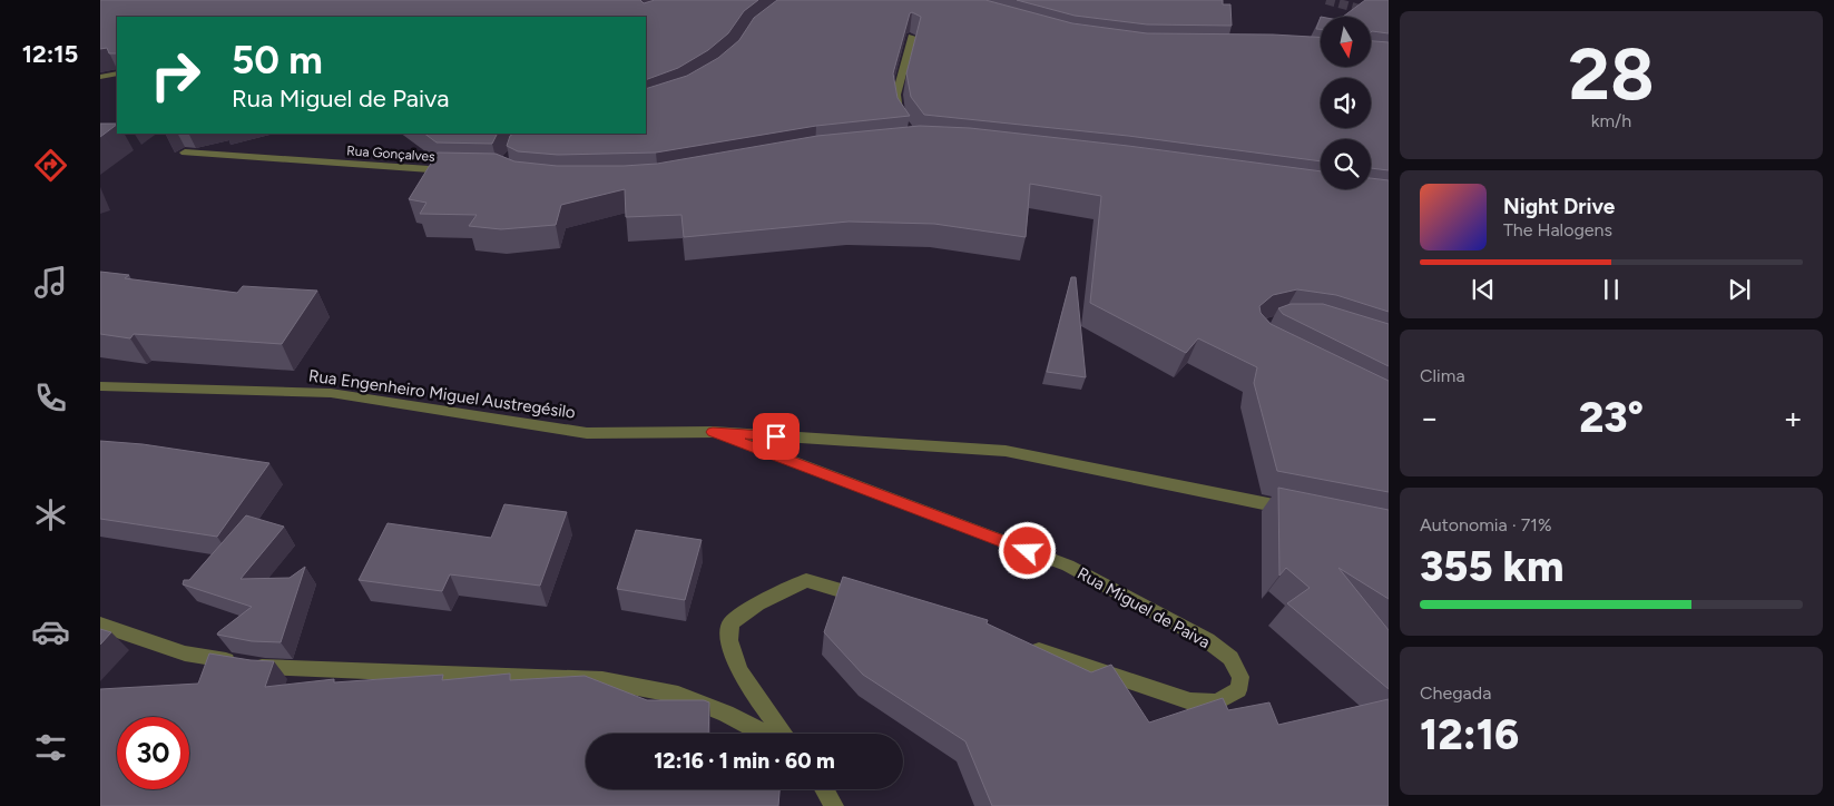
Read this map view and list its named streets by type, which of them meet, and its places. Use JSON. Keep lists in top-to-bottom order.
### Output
{
  "streets": {
    "street": ["Rua Gonçalves", "Rua Engenheiro Miguel Austregésilo", "Rua Miguel de Paiva"]
  },
  "crossings": [
    ["Rua Engenheiro Miguel Austregésilo", "Rua Miguel de Paiva"]
  ],
  "north": "bottom",
  "page": {
    "tabs": "12:15",
    "tile": [
      ["28", "km/h"],
      "Clima",
      ["Autonomia · 71%", "355 km"],
      ["Chegada", "12:16"]
    ],
    "turn": ["50 m", "Rua Miguel de Paiva"],
    "song": ["Night Drive", "The Halogens"],
    "heat": ["−", "23°", "+"],
    "limit": "30",
    "trip": "12:16 · 1 min · 60 m"
  }
}
